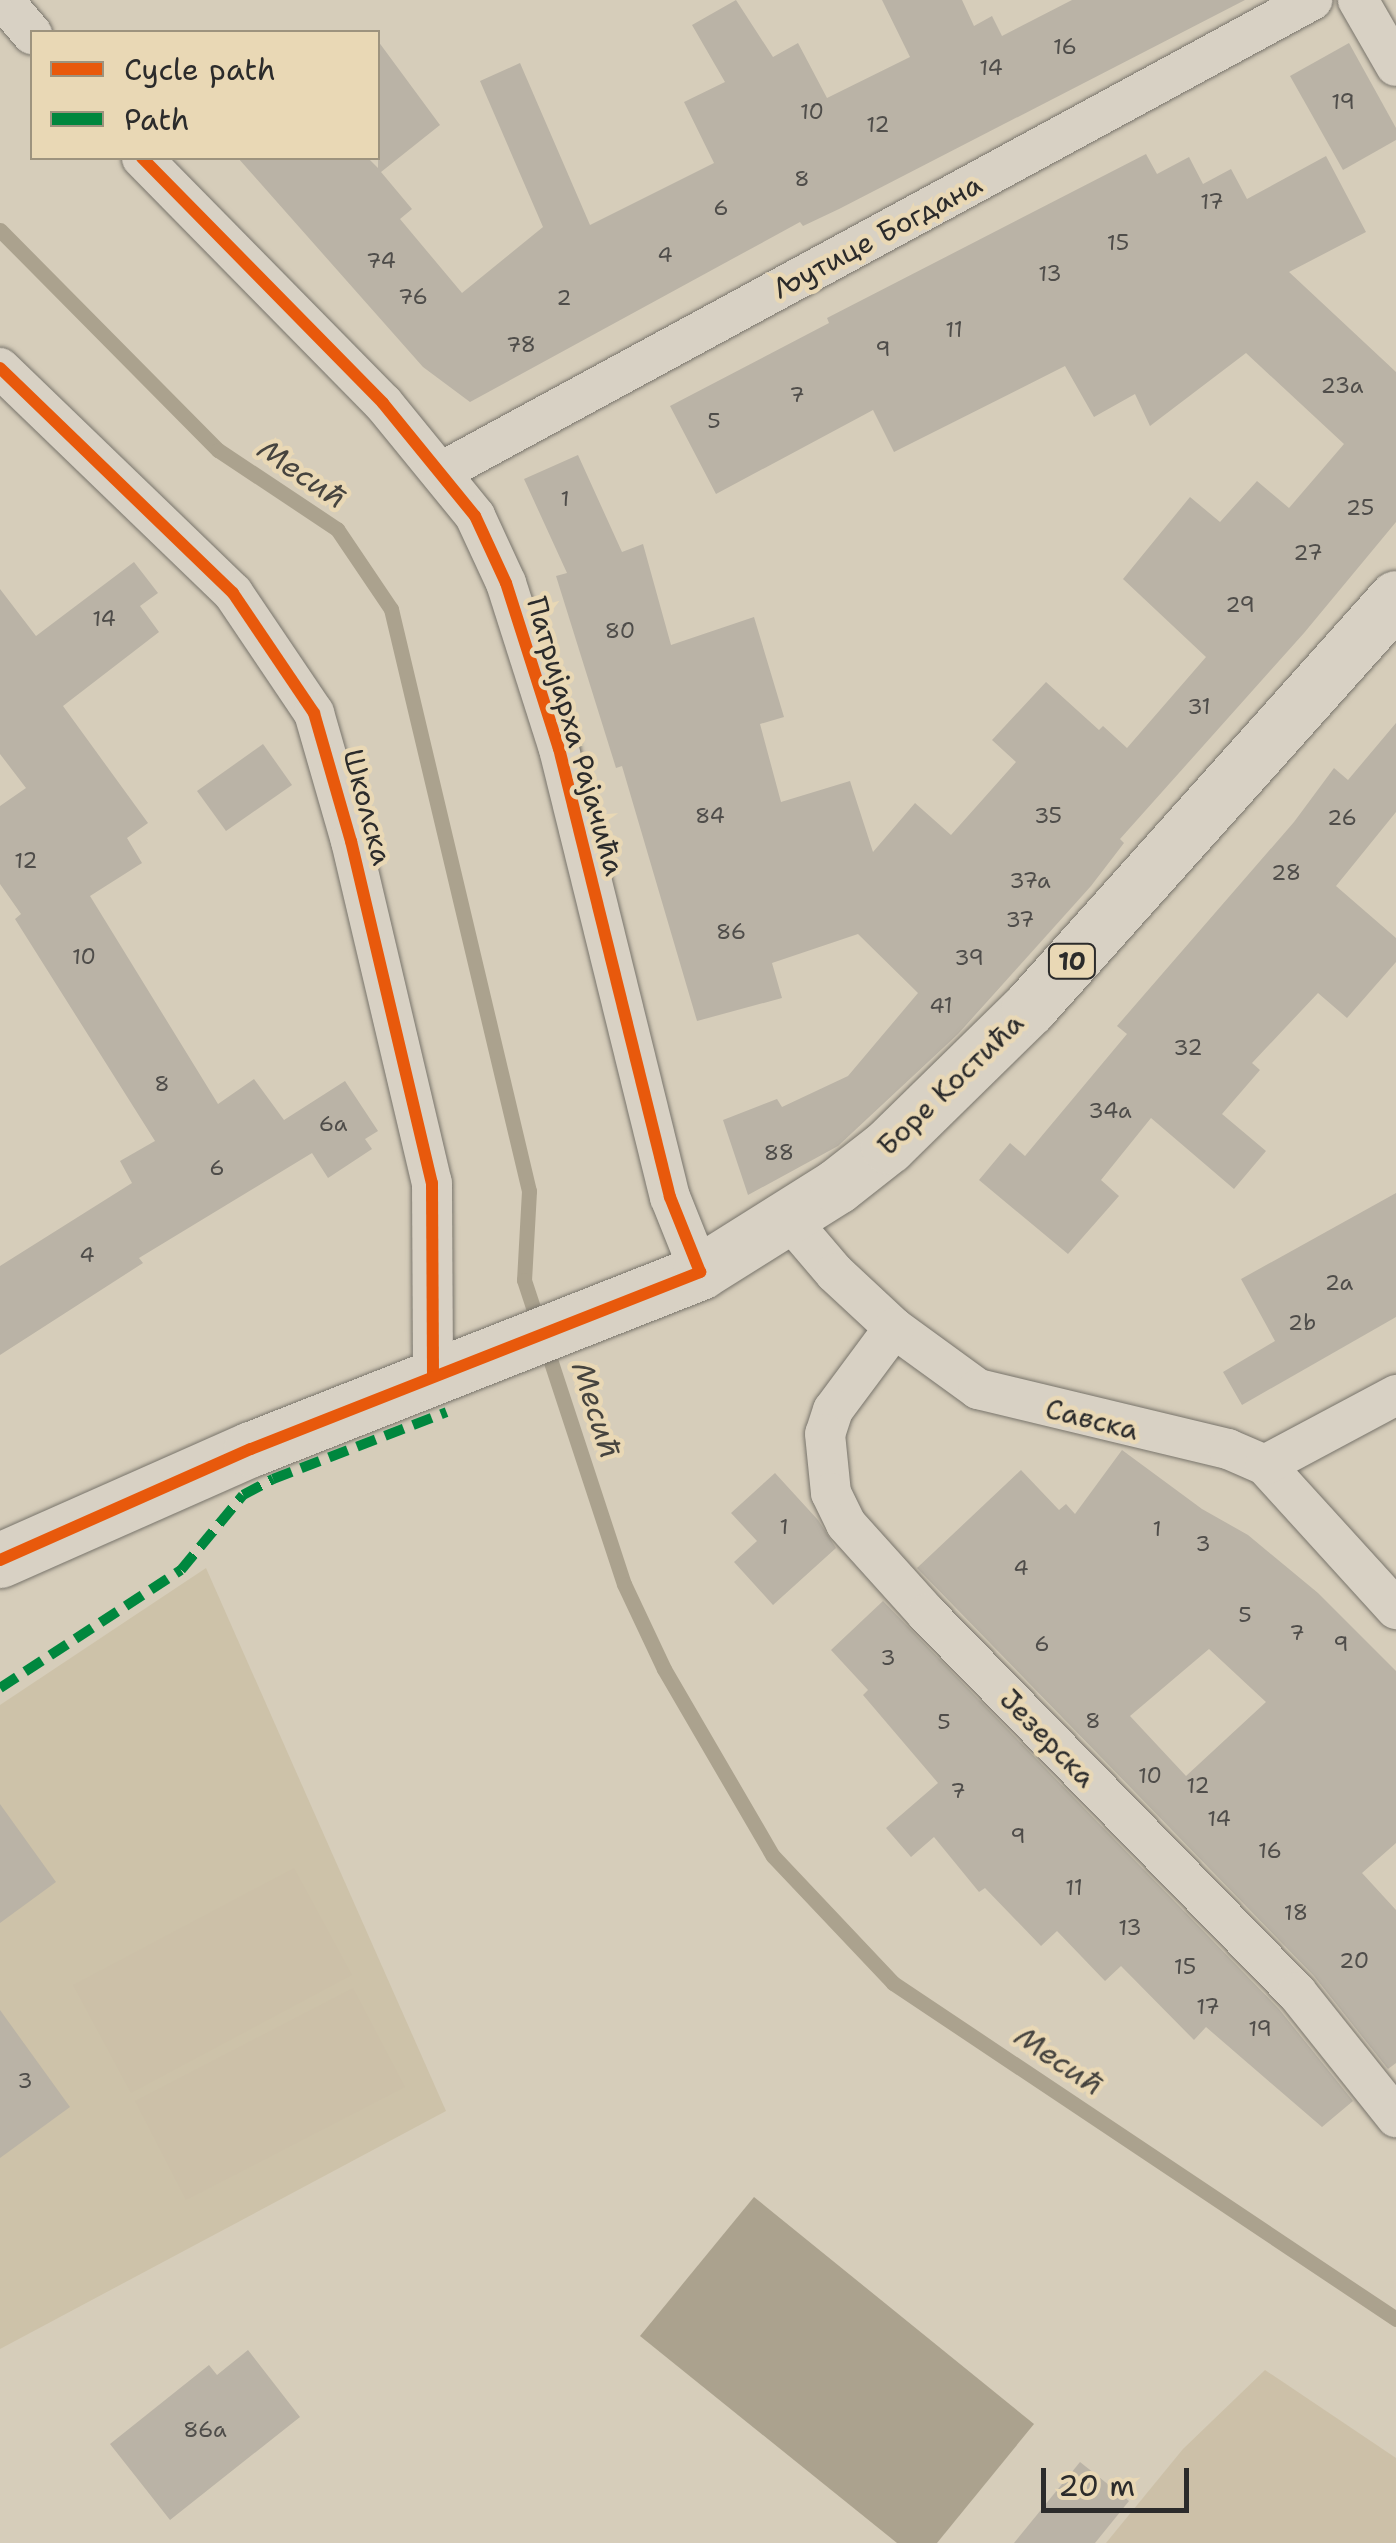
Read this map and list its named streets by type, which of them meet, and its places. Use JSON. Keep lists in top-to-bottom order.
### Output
{
  "streets": {
    "main road": ["10", "Боре Костића"],
    "street": [
      "Љутице Богдана",
      "Патријарха Рајачића",
      "Школска",
      "Савска",
      "Језерска"
    ]
  },
  "crossings": [
    ["Љутице Богдана", "Патријарха Рајачића"],
    ["Патријарха Рајачића", "Боре Костића"],
    ["Школска", "10"],
    ["Школска", "Боре Костића"],
    ["10", "Боре Костића"],
    ["Боре Костића", "Савска"],
    ["Савска", "Језерска"]
  ],
  "water": ["Месић"],
  "house_numbers": [
    "16",
    "14",
    "19",
    "10",
    "12",
    "8",
    "17",
    "6",
    "15",
    "4",
    "74",
    "13",
    "76",
    "2",
    "11",
    "78",
    "9",
    "23a",
    "7",
    "5",
    "1",
    "25",
    "27",
    "29",
    "14",
    "80",
    "31",
    "84",
    "35",
    "26",
    "12",
    "28",
    "37a",
    "37",
    "86",
    "10",
    "39",
    "41",
    "32",
    "8",
    "34a",
    "6a",
    "88",
    "6",
    "4",
    "2a",
    "2b",
    "1",
    "1",
    "3",
    "4",
    "5",
    "7",
    "6",
    "9",
    "3",
    "8",
    "5",
    "10",
    "12",
    "7",
    "14",
    "9",
    "16",
    "11",
    "18",
    "13",
    "20",
    "15",
    "17",
    "19",
    "3",
    "86a"
  ],
  "legend": ["Cycle path", "Path"],
  "scale_bar": "20 m"
}
